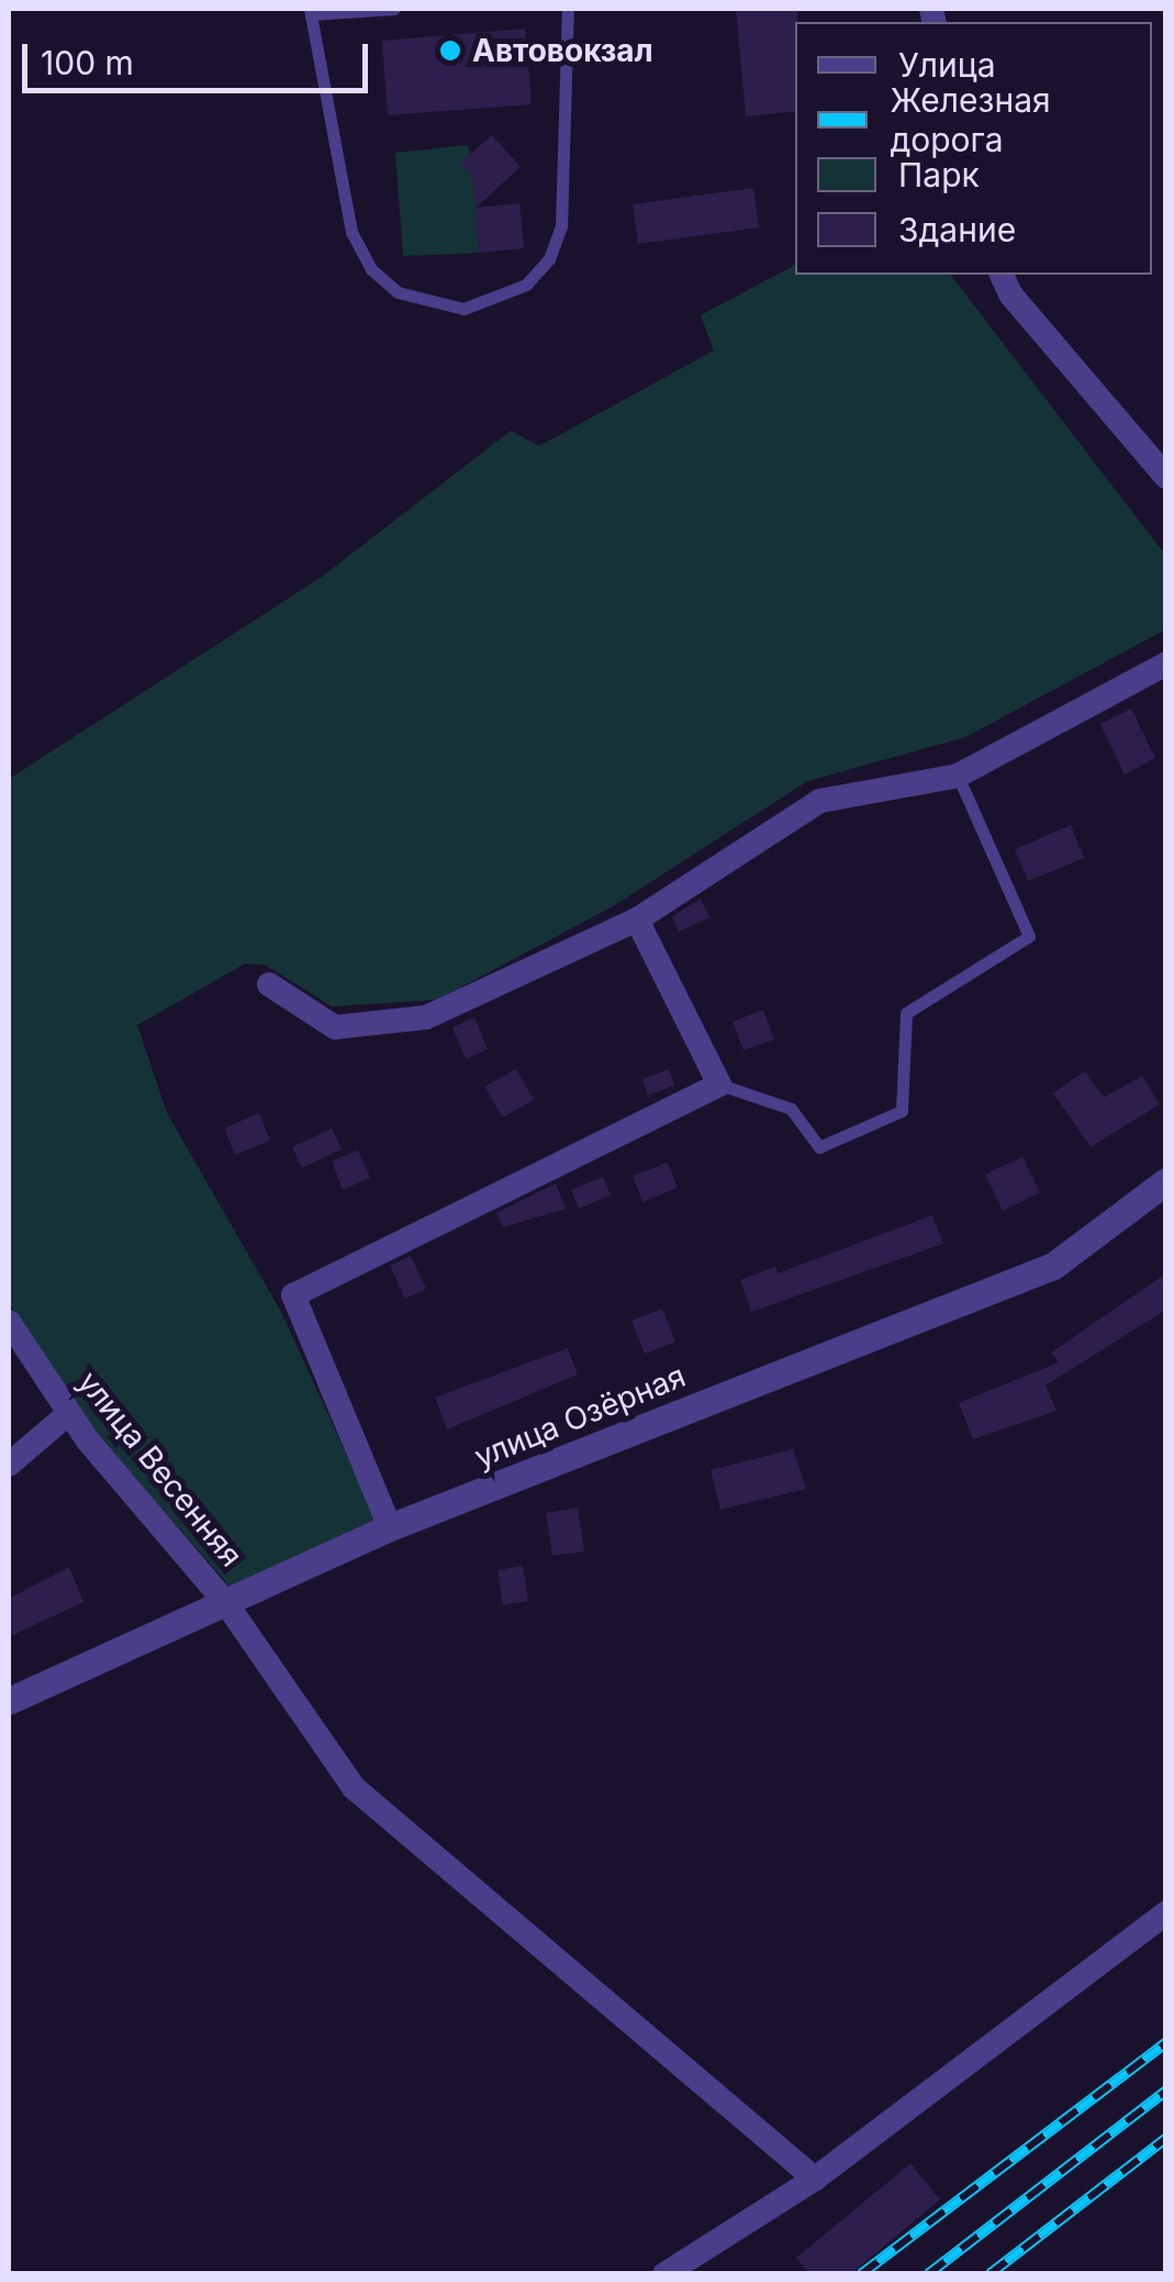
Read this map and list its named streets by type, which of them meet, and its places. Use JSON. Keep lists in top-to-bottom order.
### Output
{
  "streets": {
    "street": ["улица Озёрная", "улица Весенняя"]
  },
  "crossings": [
    ["улица Озёрная", "улица Весенняя"]
  ],
  "places": ["Автовокзал"],
  "legend": [
    "Улица",
    "Железная дорога",
    "Парк",
    "Здание"
  ],
  "scale_bar": "100 m"
}
